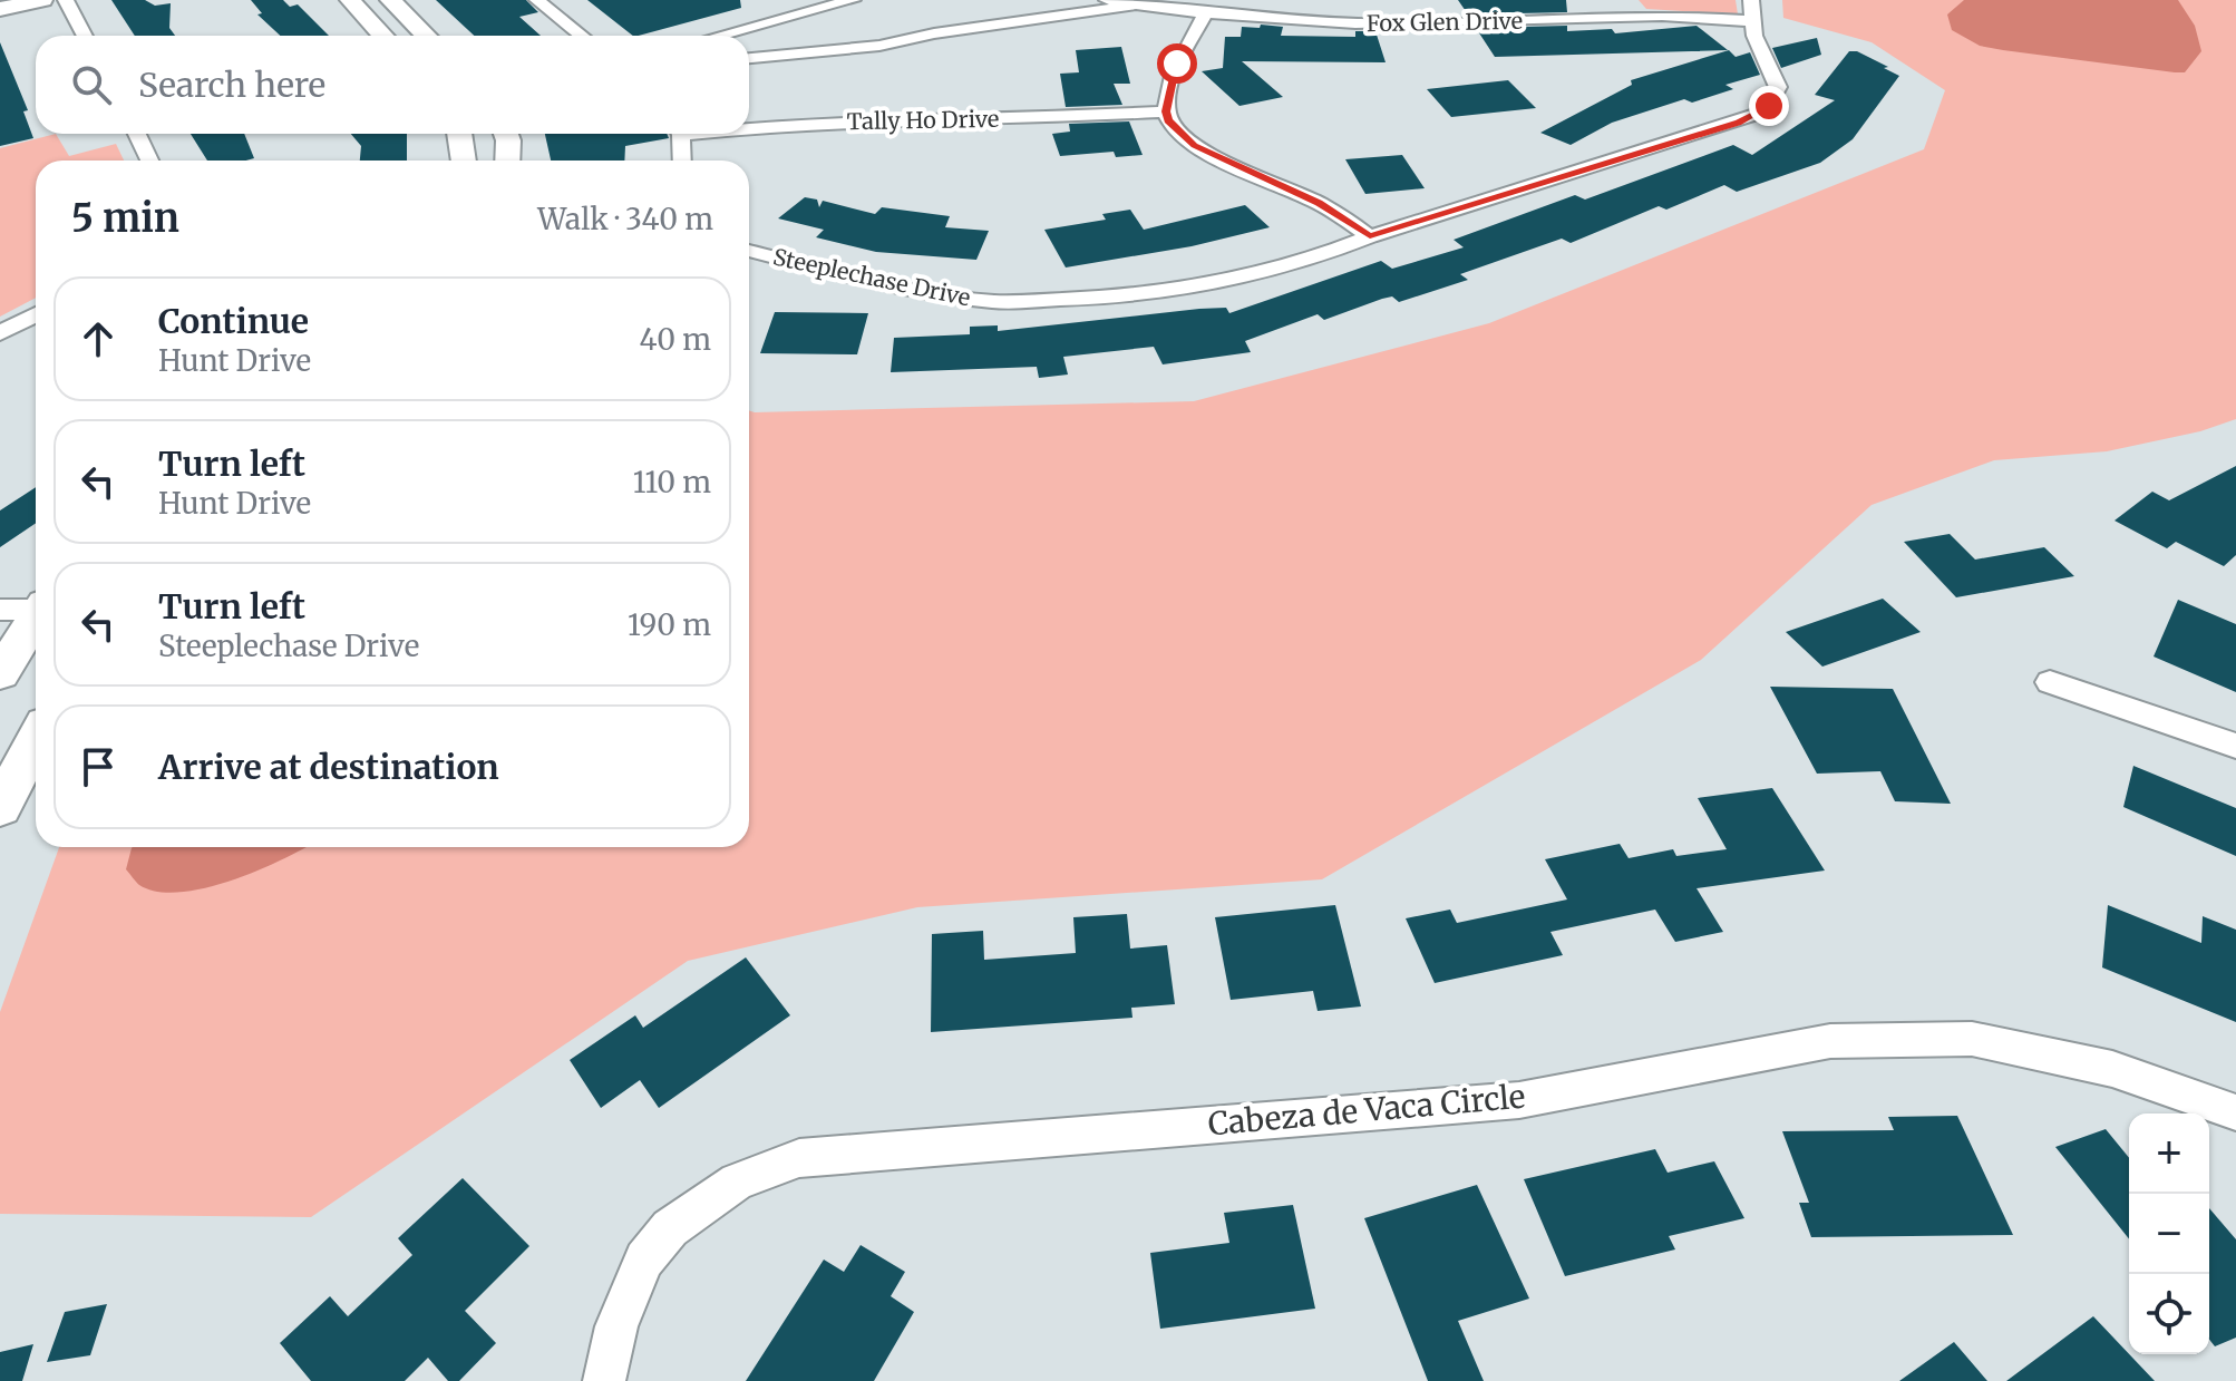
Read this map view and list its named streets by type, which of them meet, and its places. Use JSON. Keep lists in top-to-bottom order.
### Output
{
  "streets": {
    "street": [
      "Fox Glen Drive",
      "Tally Ho Drive",
      "Steeplechase Drive",
      "Cabeza de Vaca Circle"
    ]
  },
  "crossings": [
    ["Fox Glen Drive", "Steeplechase Drive"]
  ],
  "page": {
    "search": "Search here",
    "heading": ["5 min", "Walk · 340 m"],
    "list": [
      ["Continue", "Hunt Drive", "40 m"],
      ["Turn left", "Hunt Drive", "110 m"],
      ["Turn left", "Steeplechase Drive", "190 m"],
      "Arrive at destination"
    ],
    "map_buttons": ["+", "−"]
  }
}
